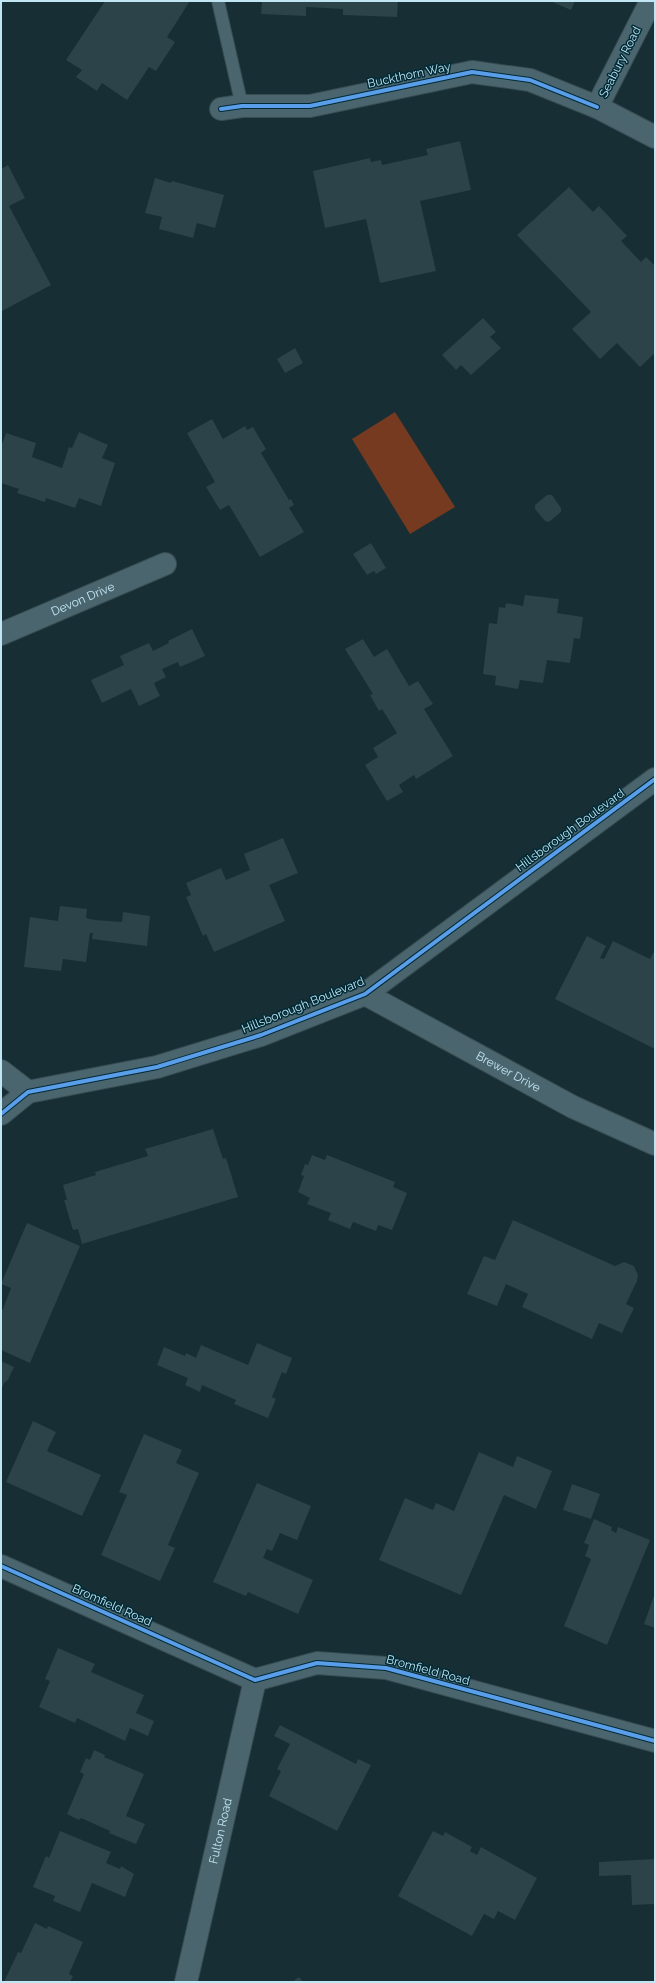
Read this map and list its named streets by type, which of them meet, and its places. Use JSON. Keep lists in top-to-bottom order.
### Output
{
  "streets": {
    "street": [
      "Seabury Road",
      "Buckthorn Way",
      "Devon Drive",
      "Hillsborough Boulevard",
      "Brewer Drive",
      "Bromfield Road",
      "Fulton Road"
    ]
  },
  "crossings": [
    ["Seabury Road", "Buckthorn Way"],
    ["Hillsborough Boulevard", "Brewer Drive"],
    ["Bromfield Road", "Fulton Road"]
  ]
}
